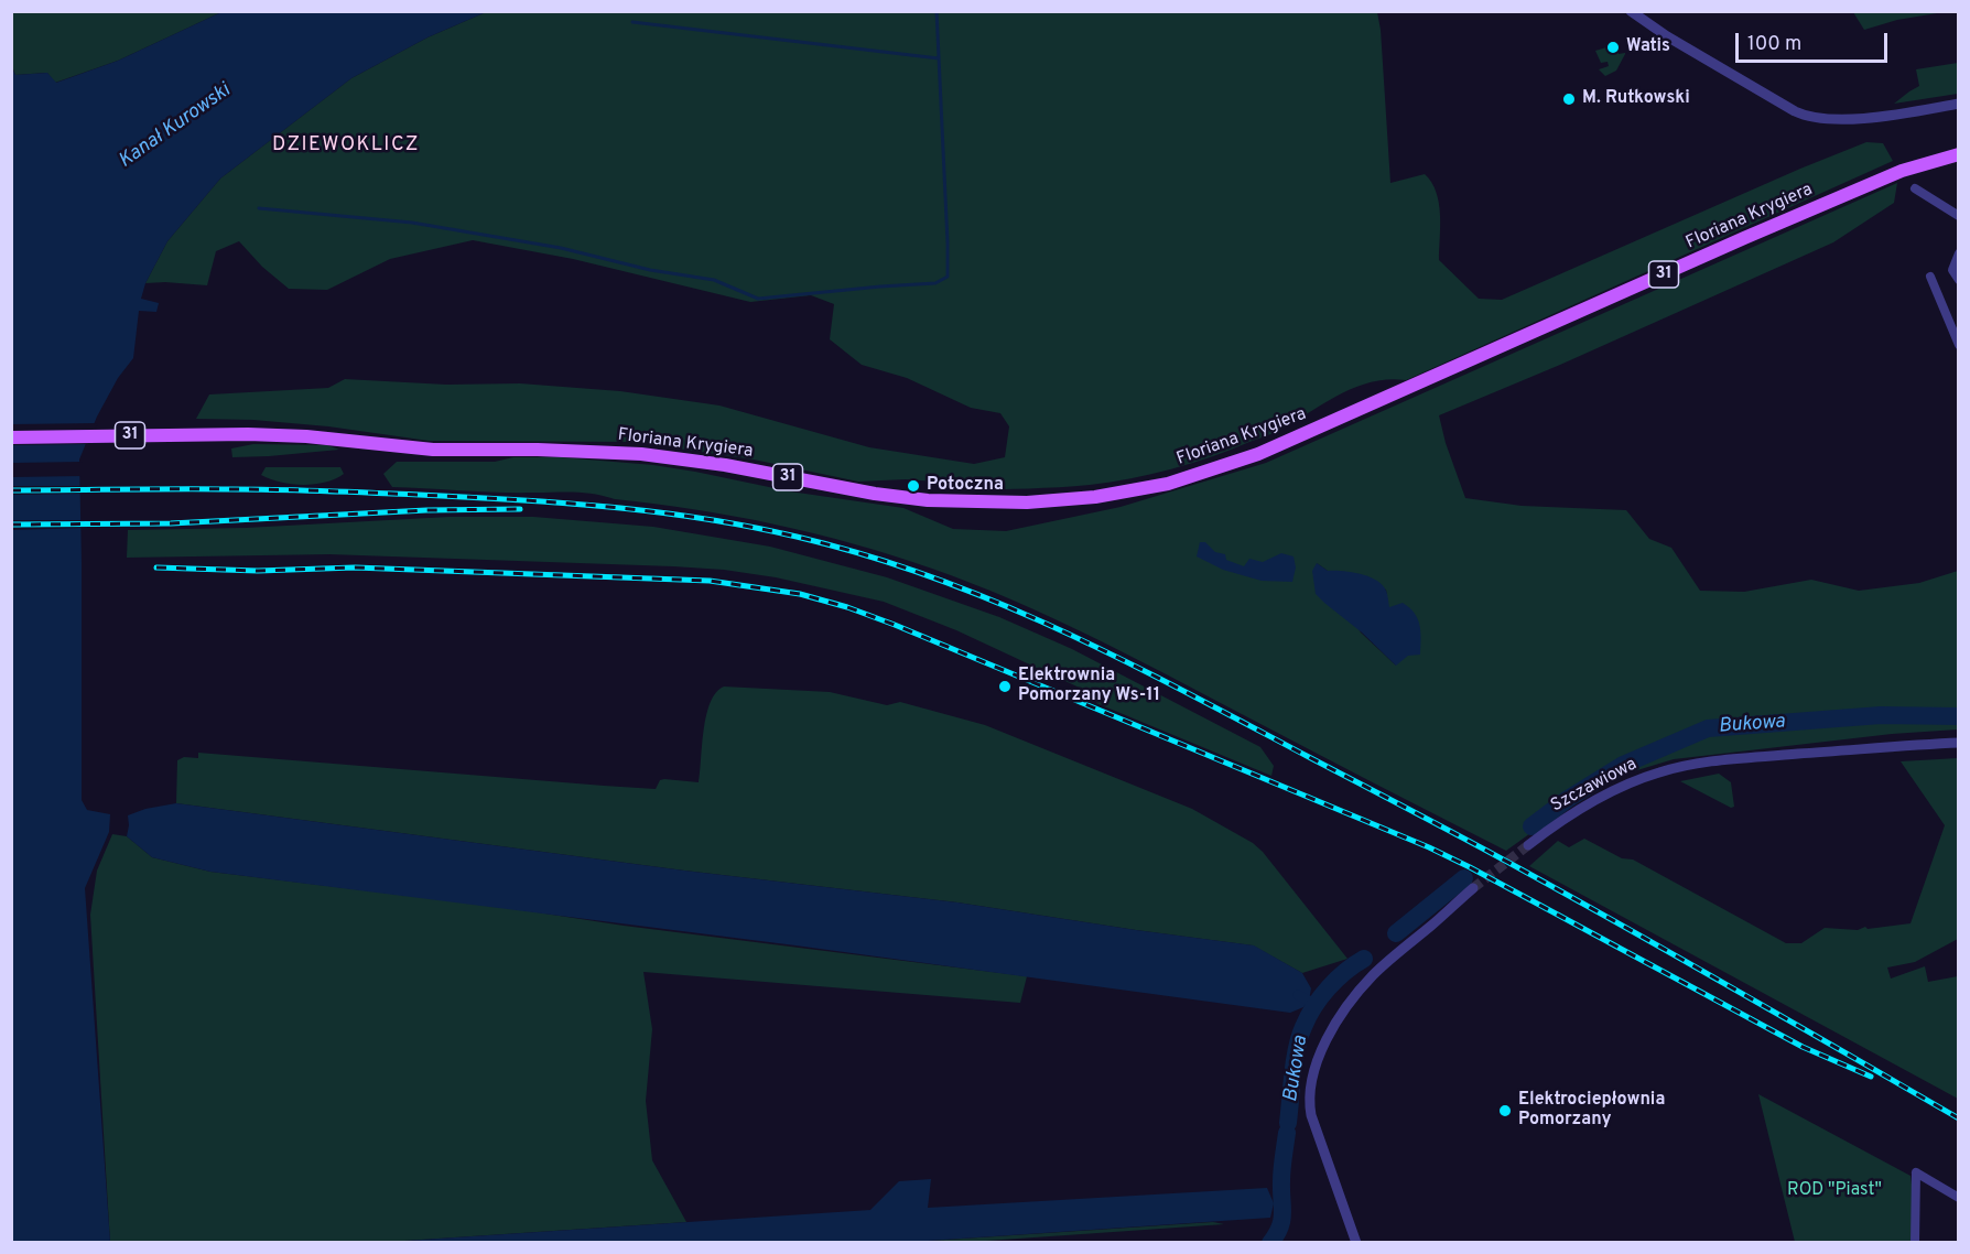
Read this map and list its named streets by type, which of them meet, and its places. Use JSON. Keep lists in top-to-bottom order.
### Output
{
  "streets": {
    "main road": ["Floriana Krygiera", "31"],
    "street": ["Szczawiowa"]
  },
  "districts": ["DZIEWOKLICZ"],
  "water": ["Kanał Kurowski", "Bukowa"],
  "parks": ["ROD \"Piast\""],
  "places": [
    "Watis",
    "M. Rutkowski",
    "Potoczna",
    "Elektrownia Pomorzany Ws-11",
    "Elektrociepłownia Pomorzany"
  ],
  "scale_bar": "100 m"
}
